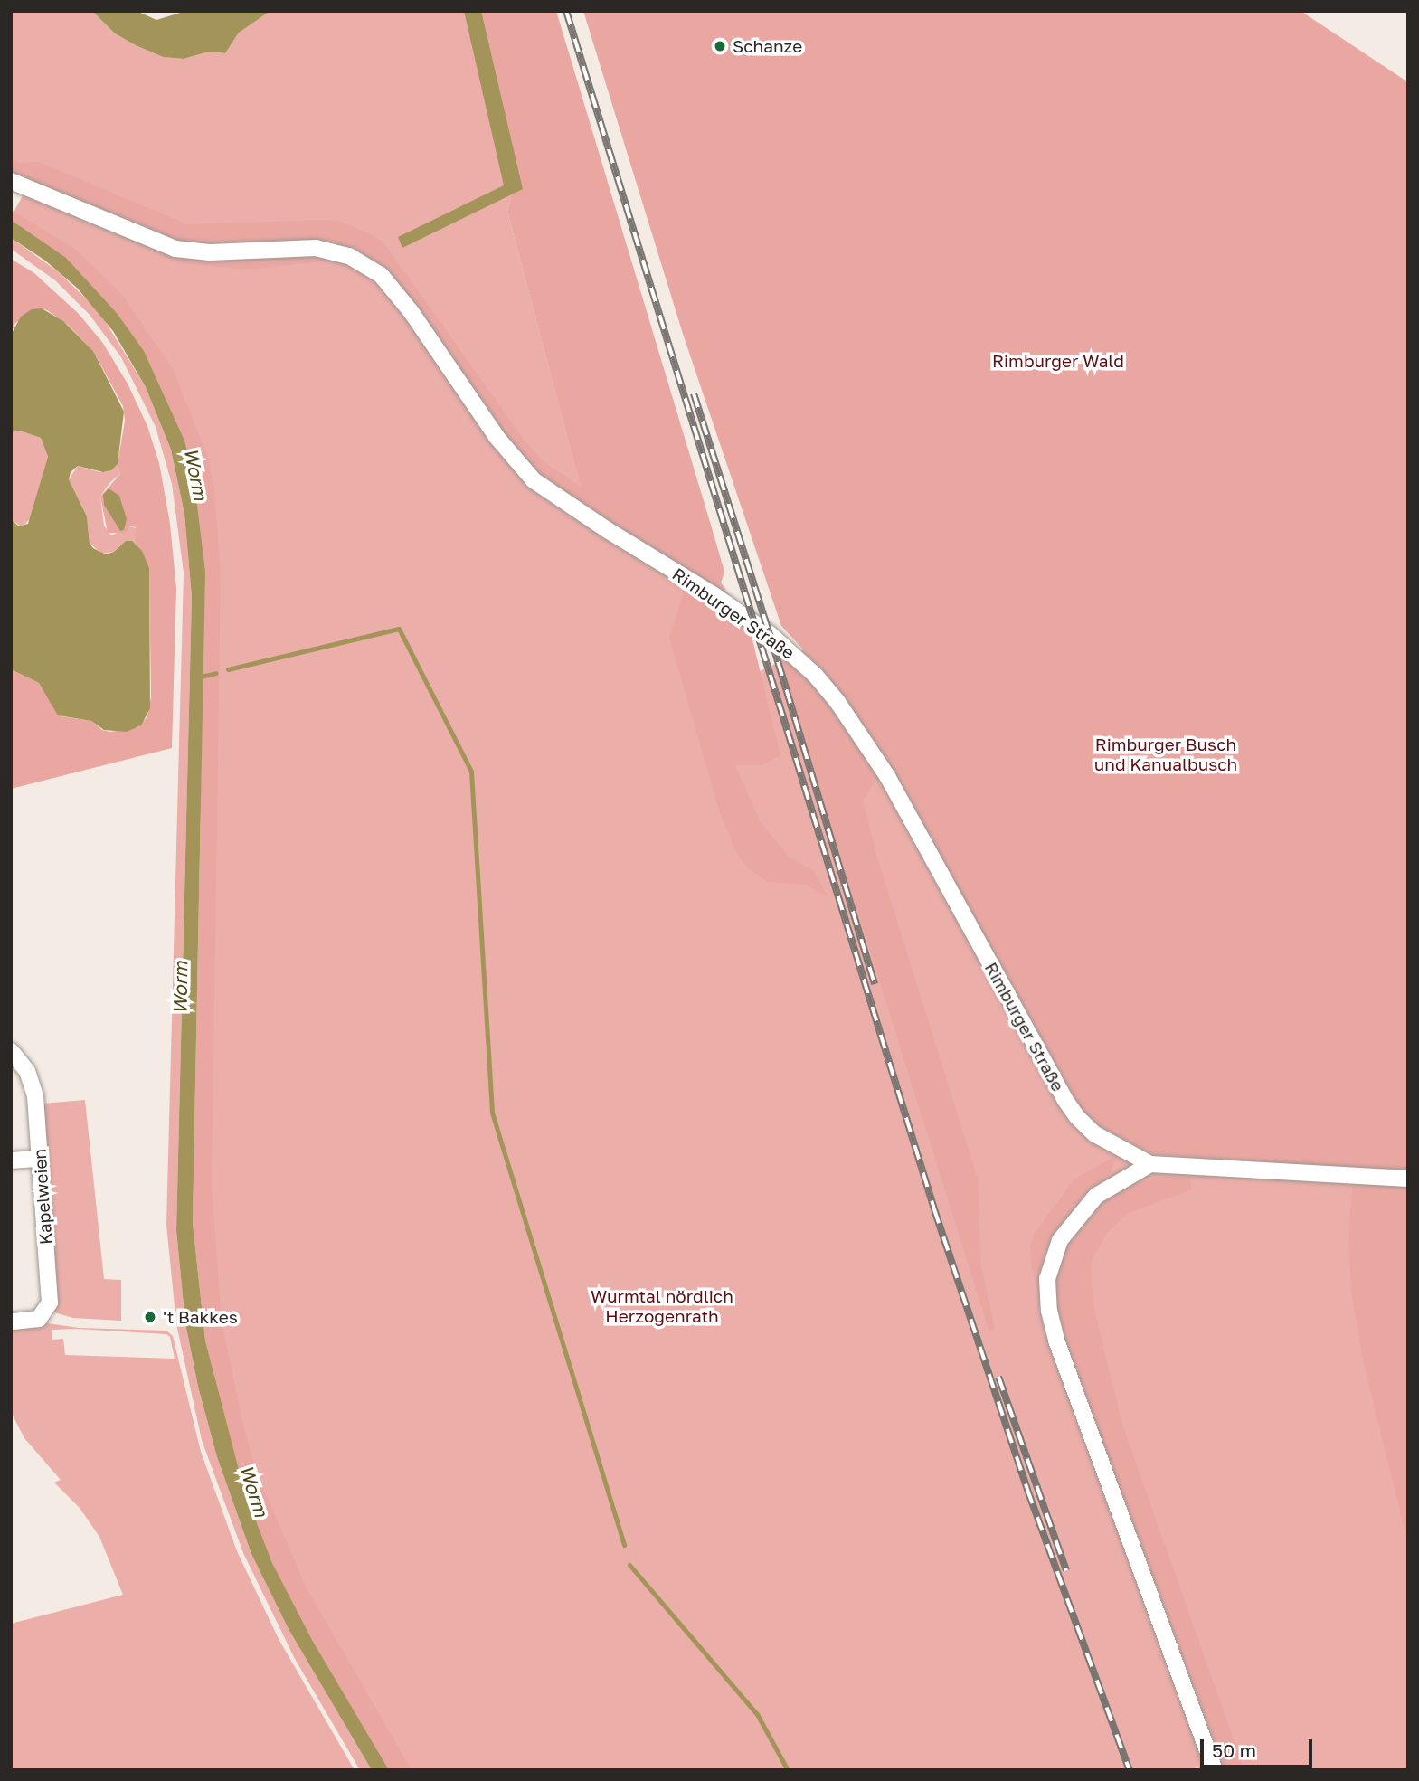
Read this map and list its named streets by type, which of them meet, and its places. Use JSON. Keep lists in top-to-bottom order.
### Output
{
  "streets": {
    "street": ["Rimburger Straße", "Kapelweien"]
  },
  "water": ["Worm"],
  "parks": ["Rimburger Wald", "Rimburger Busch und Kanualbusch", "Wurmtal nördlich Herzogenrath"],
  "places": ["Schanze", "'t Bakkes"],
  "scale_bar": "50 m"
}
